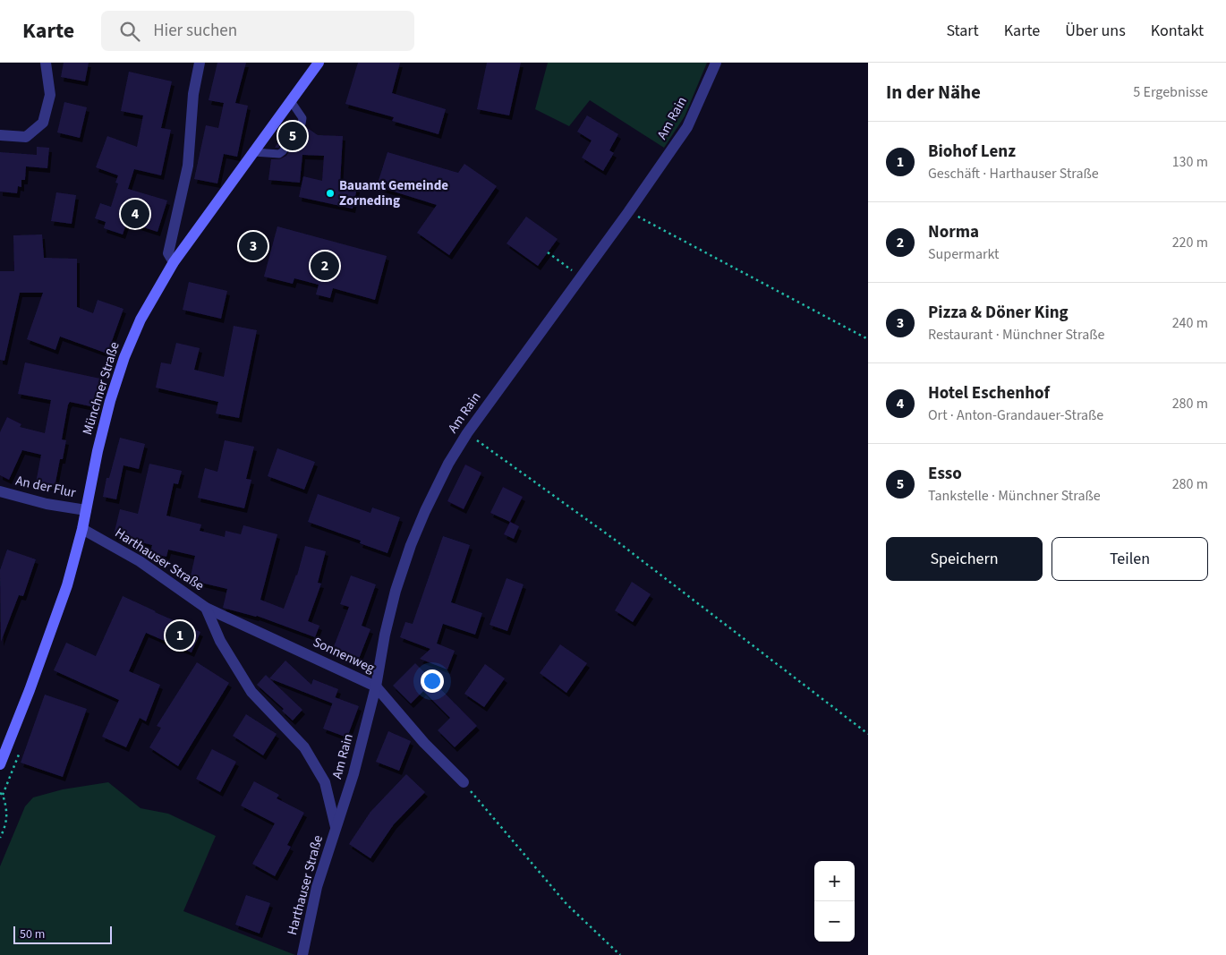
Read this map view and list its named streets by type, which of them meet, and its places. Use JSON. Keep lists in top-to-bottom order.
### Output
{
  "streets": {
    "street": [
      "Am Rain",
      "Münchner Straße",
      "An der Flur",
      "Harthauser Straße",
      "Sonnenweg"
    ]
  },
  "crossings": [
    ["Am Rain", "Harthauser Straße"],
    ["Am Rain", "Sonnenweg"],
    ["Münchner Straße", "An der Flur"],
    ["Münchner Straße", "Harthauser Straße"],
    ["Harthauser Straße", "Sonnenweg"]
  ],
  "places": ["Bauamt Gemeinde Zorneding"],
  "scale_bar": "50 m",
  "page": {
    "header": "Karte",
    "search": "Hier suchen",
    "nav": [
      "Start",
      "Karte",
      "Über uns",
      "Kontakt"
    ],
    "heading": ["In der Nähe", "5 Ergebnisse"],
    "pins": [
      "5",
      "4",
      "3",
      "2",
      "1"
    ],
    "list": [
      {
        "mark": "1",
        "name": "Biohof Lenz",
        "note": "Geschäft · Harthauser Straße",
        "value": "130 m"
      },
      {
        "mark": "2",
        "name": "Norma",
        "note": "Supermarkt",
        "value": "220 m"
      },
      {
        "mark": "3",
        "name": "Pizza & Döner King",
        "note": "Restaurant · Münchner Straße",
        "value": "240 m"
      },
      {
        "mark": "4",
        "name": "Hotel Eschenhof",
        "note": "Ort · Anton-Grandauer-Straße",
        "value": "280 m"
      },
      {
        "mark": "5",
        "name": "Esso",
        "note": "Tankstelle · Münchner Straße",
        "value": "280 m"
      }
    ],
    "buttons": ["Speichern", "Teilen"],
    "map_buttons": ["+", "−"],
    "scale": "50 m"
  }
}
